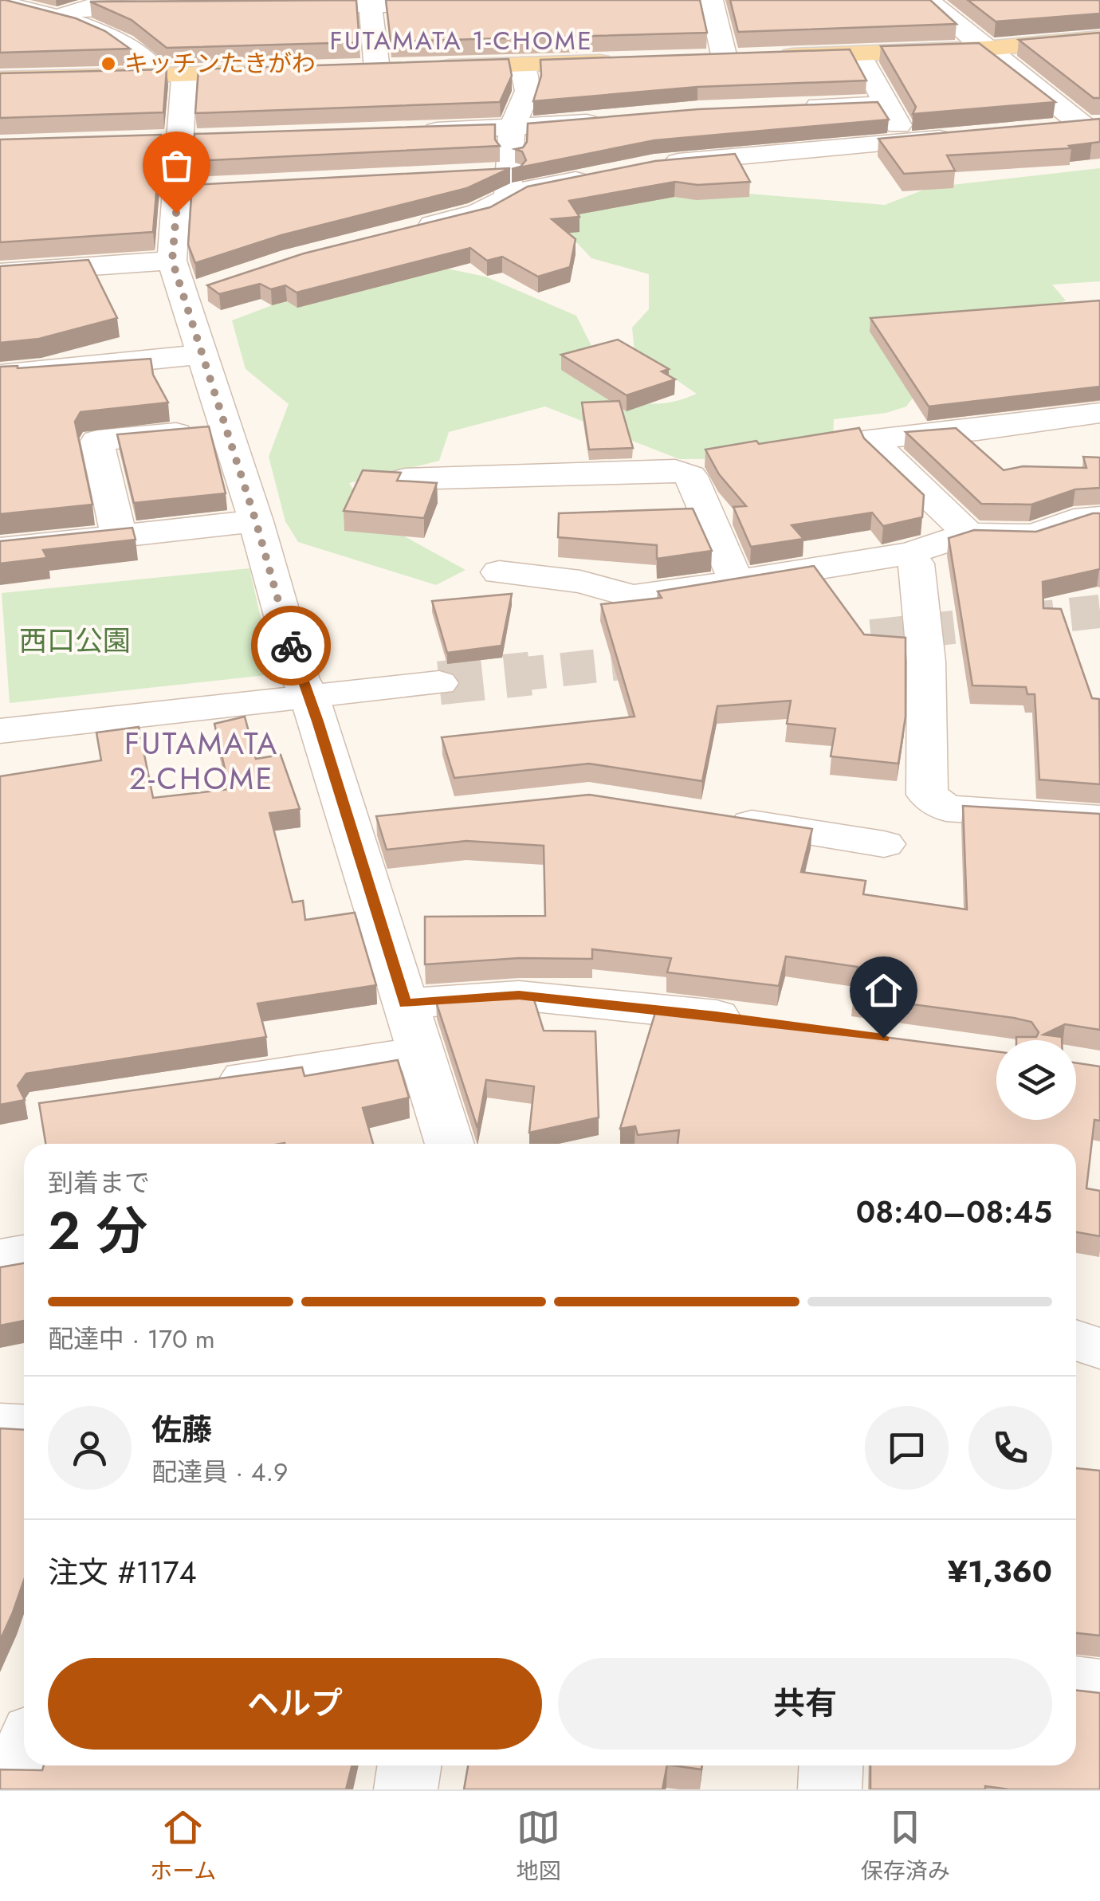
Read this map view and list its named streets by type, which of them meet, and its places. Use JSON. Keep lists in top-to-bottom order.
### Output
{
  "districts": ["FUTAMATA 1-CHOME", "FUTAMATA 2-CHOME"],
  "parks": ["西口公園"],
  "places": ["キッチンたきがわ"],
  "page": {
    "heading": ["2 分", "到着まで", "08:40–08:45"],
    "panel": [
      "佐藤",
      "配達員 · 4.9",
      "注文 #1174",
      "¥1,360"
    ],
    "bar": "配達中 · 170 m",
    "buttons": ["ヘルプ", "共有"],
    "tabs": ["ホーム", "地図", "保存済み"]
  }
}
